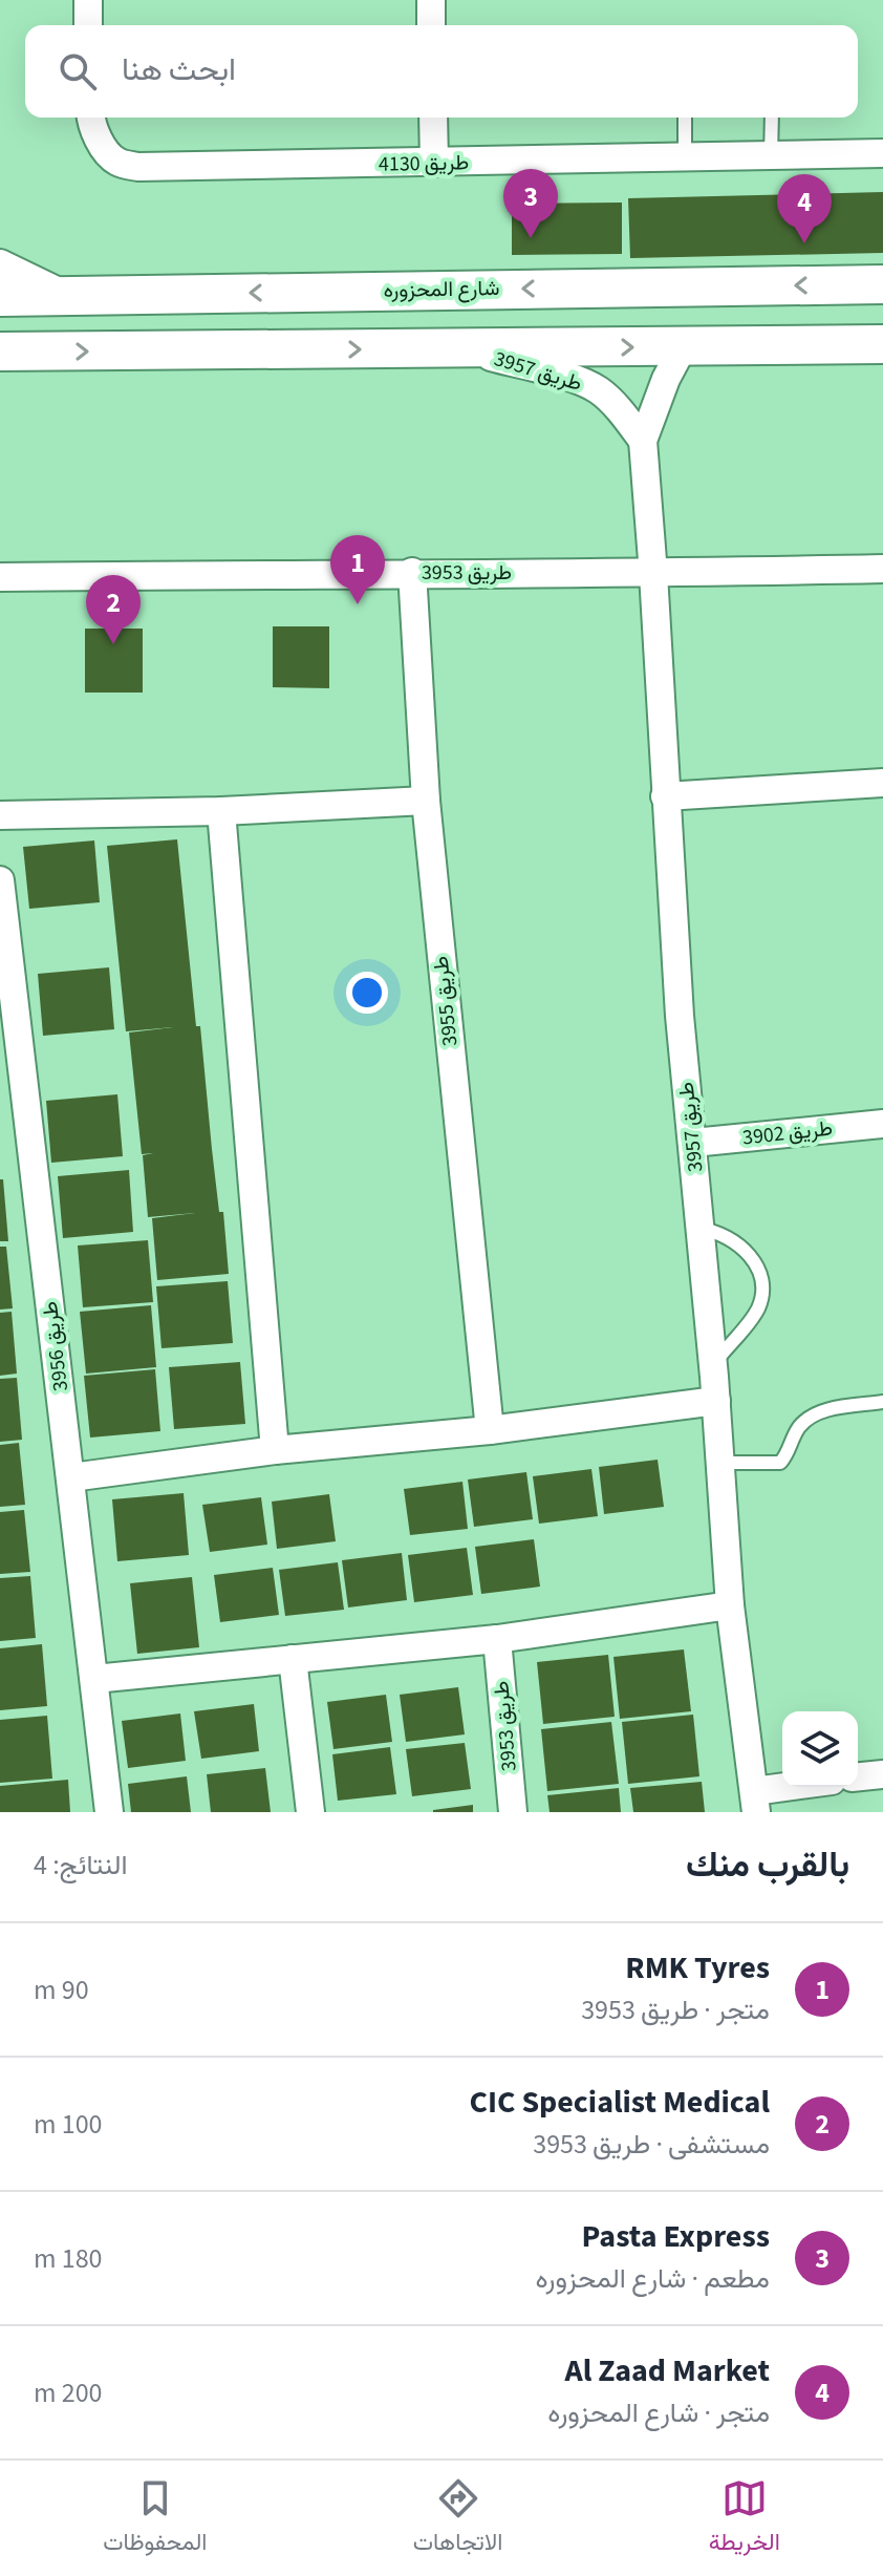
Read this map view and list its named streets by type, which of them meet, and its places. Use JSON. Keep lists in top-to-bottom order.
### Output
{
  "streets": {
    "main road": ["شارع المحزوره"],
    "street": [
      "طريق 4130",
      "طريق 3957",
      "طريق 3953",
      "طريق 3955",
      "طريق 3902",
      "طريق 3956"
    ]
  },
  "crossings": [
    ["طريق 3957", "طريق 3953"],
    ["طريق 3957", "طريق 3902"],
    ["طريق 3953", "طريق 3955"]
  ],
  "page": {
    "search": "ابحث هنا",
    "pins": [
      "3",
      "4",
      "1",
      "2"
    ],
    "heading": ["بالقرب منك", "النتائج: 4"],
    "list": [
      {
        "mark": "1",
        "name": "RMK Tyres",
        "note": "متجر · طريق 3953",
        "value": "90 m"
      },
      {
        "mark": "2",
        "name": "CIC Specialist Medical",
        "note": "مستشفى · طريق 3953",
        "value": "100 m"
      },
      {
        "mark": "3",
        "name": "Pasta Express",
        "note": "مطعم · شارع المحزوره",
        "value": "180 m"
      },
      {
        "mark": "4",
        "name": "Al Zaad Market",
        "note": "متجر · شارع المحزوره",
        "value": "200 m"
      }
    ],
    "nav": ["الخريطة", "الاتجاهات", "المحفوظات"]
  }
}
